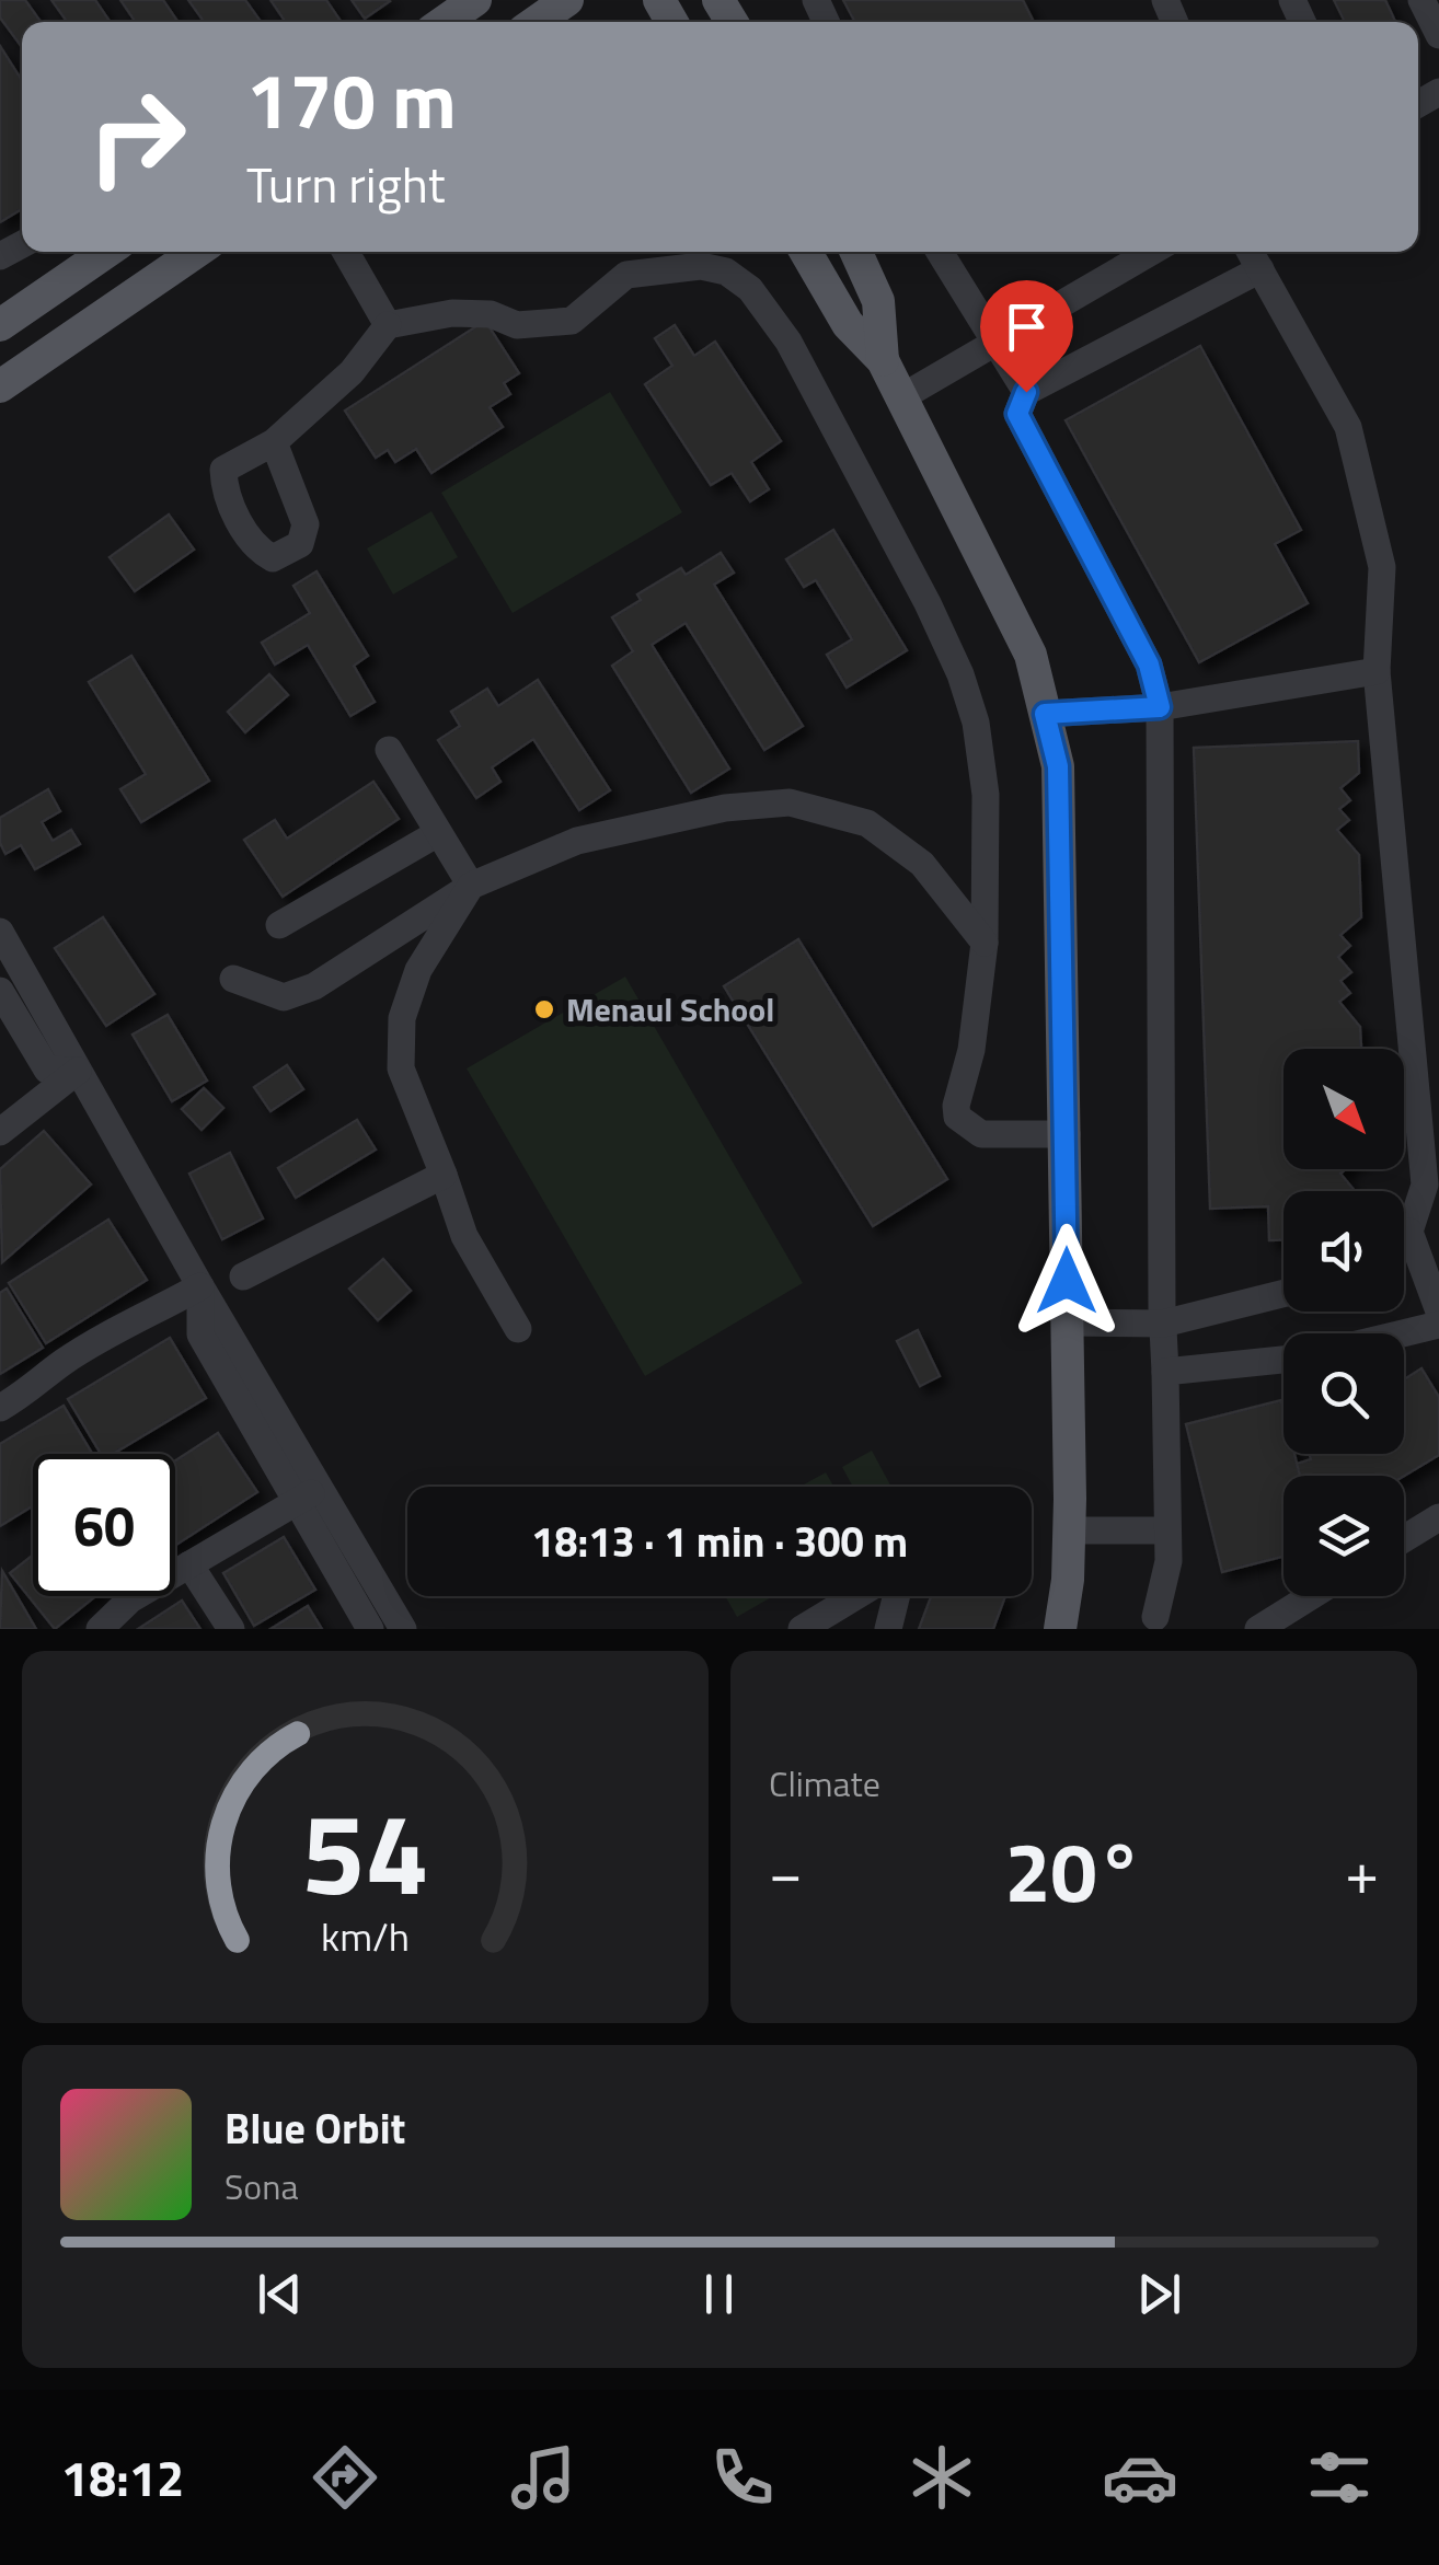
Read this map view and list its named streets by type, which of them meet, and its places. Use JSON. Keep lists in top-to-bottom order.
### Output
{
  "places": ["Menaul School"],
  "north": "bottom right",
  "page": {
    "turn": ["170 m", "Turn right"],
    "limit": "60",
    "trip": "18:13 · 1 min · 300 m",
    "tile": "Climate",
    "heat": ["−", "20°", "+"],
    "song": ["Blue Orbit", "Sona"],
    "tabs": "18:12",
    "gauge": ["54", "km/h"]
  }
}
